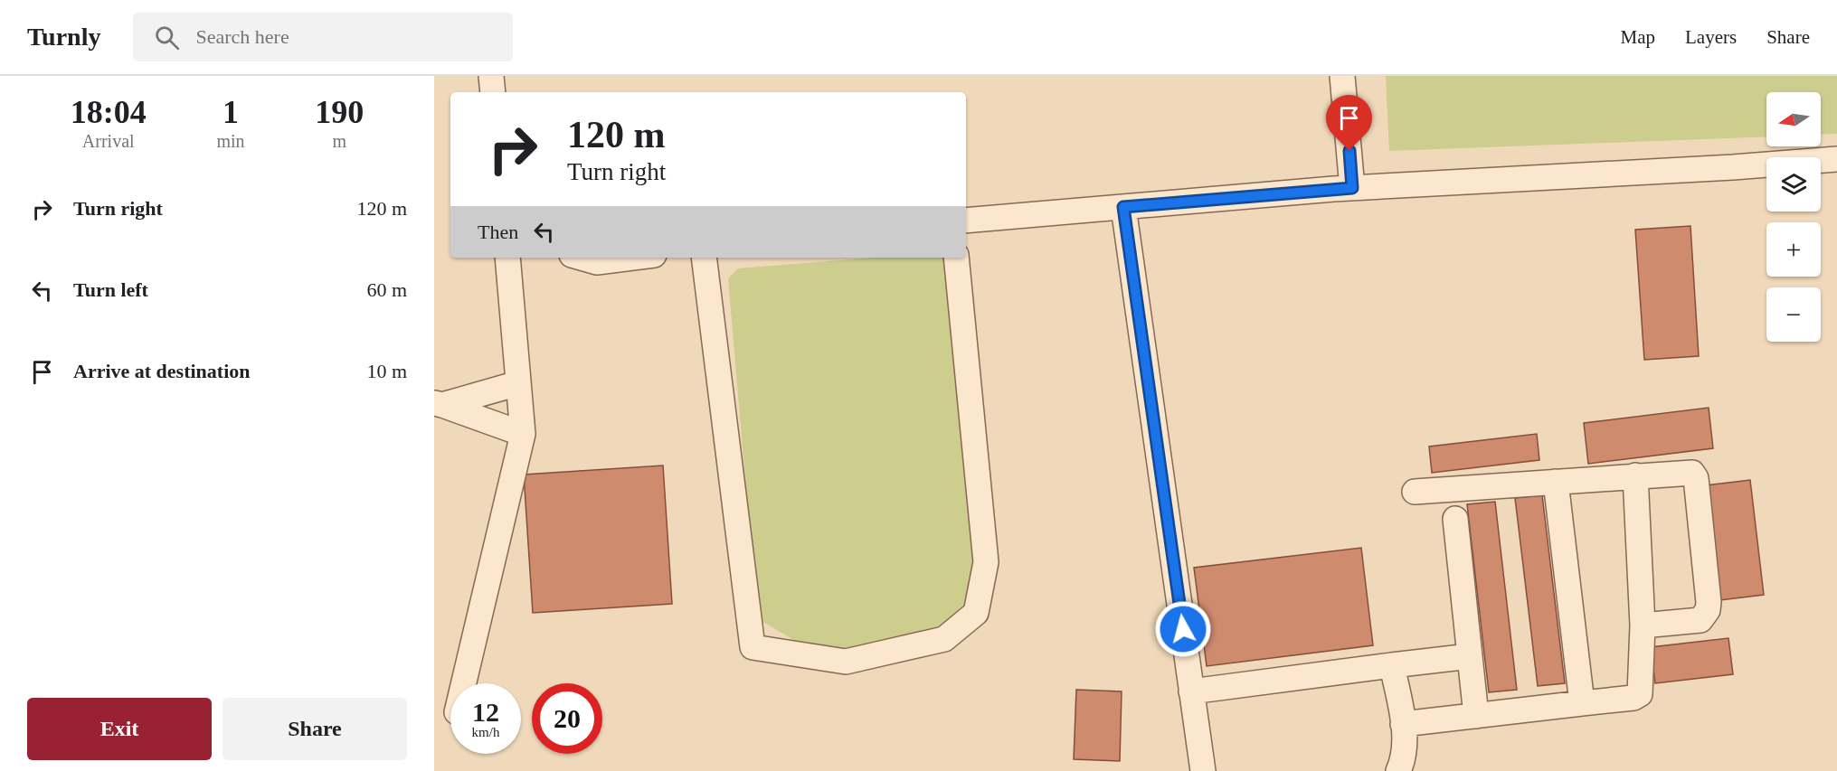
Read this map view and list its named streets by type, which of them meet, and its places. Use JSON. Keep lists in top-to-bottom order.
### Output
{
  "north": "left",
  "page": {
    "header": "Turnly",
    "search": "Search here",
    "nav": ["Map", "Layers", "Share"],
    "eta": [
      "18:04",
      "Arrival",
      "1",
      "min",
      "190",
      "m"
    ],
    "map_buttons": ["+", "−"],
    "turn": ["120 m", "Turn right"],
    "list": [
      {
        "name": "Turn right",
        "value": "120 m"
      },
      {
        "name": "Turn left",
        "value": "60 m"
      },
      {
        "name": "Arrive at destination",
        "value": "10 m"
      }
    ],
    "then": "Then",
    "speed": "12 km/h",
    "limit": "20",
    "buttons": ["Exit", "Share"]
  }
}
